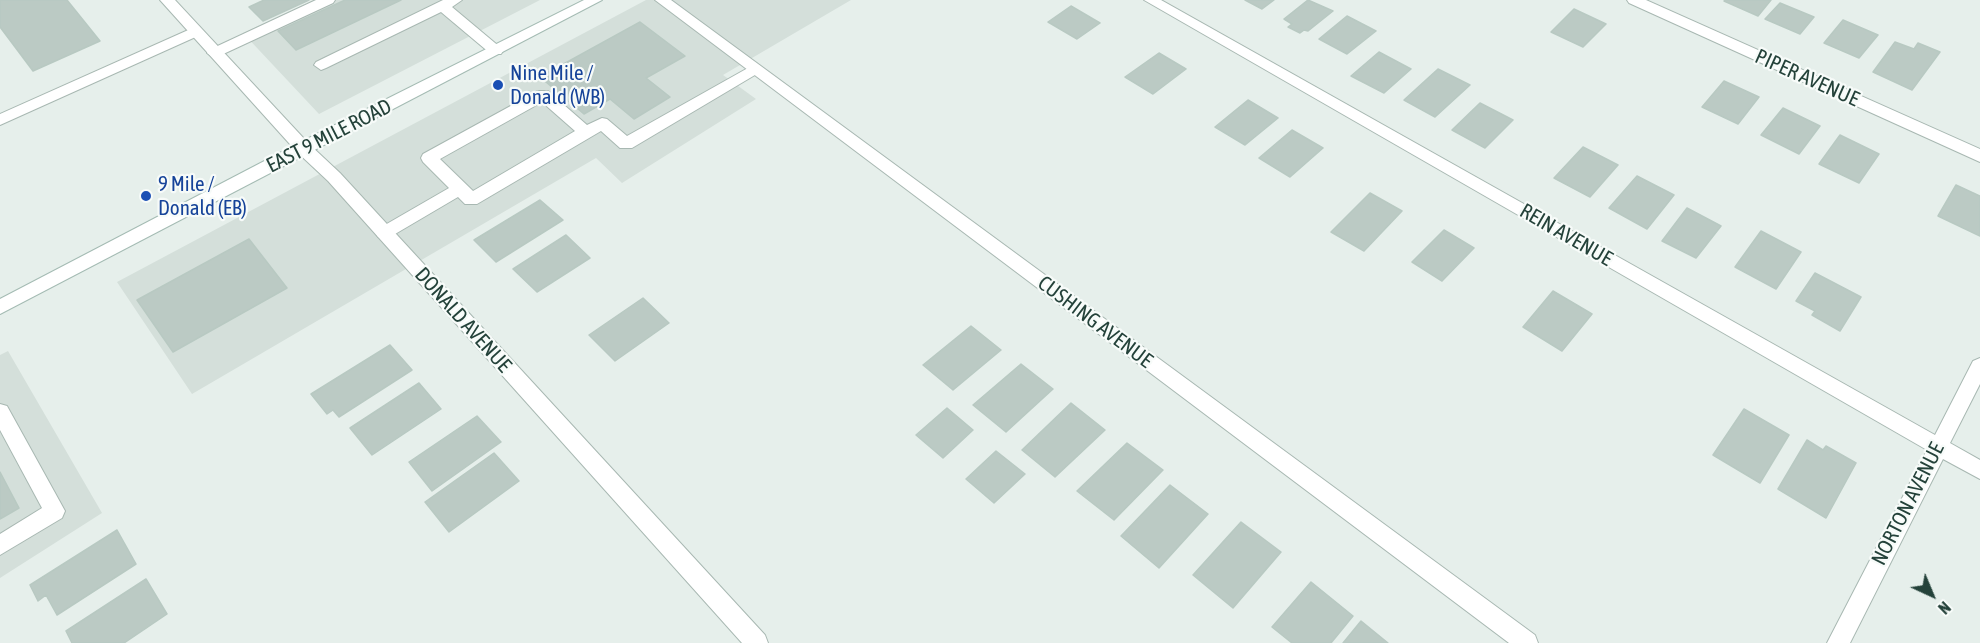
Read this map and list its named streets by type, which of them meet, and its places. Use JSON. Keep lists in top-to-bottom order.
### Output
{
  "streets": {
    "street": [
      "PIPER AVENUE",
      "EAST 9 MILE ROAD",
      "REIN AVENUE",
      "DONALD AVENUE",
      "CUSHING AVENUE",
      "NORTON AVENUE"
    ]
  },
  "crossings": [
    ["EAST 9 MILE ROAD", "DONALD AVENUE"],
    ["REIN AVENUE", "NORTON AVENUE"]
  ],
  "places": ["Nine Mile / Donald (WB)", "9 Mile / Donald (EB)"],
  "north": "bottom right"
}
